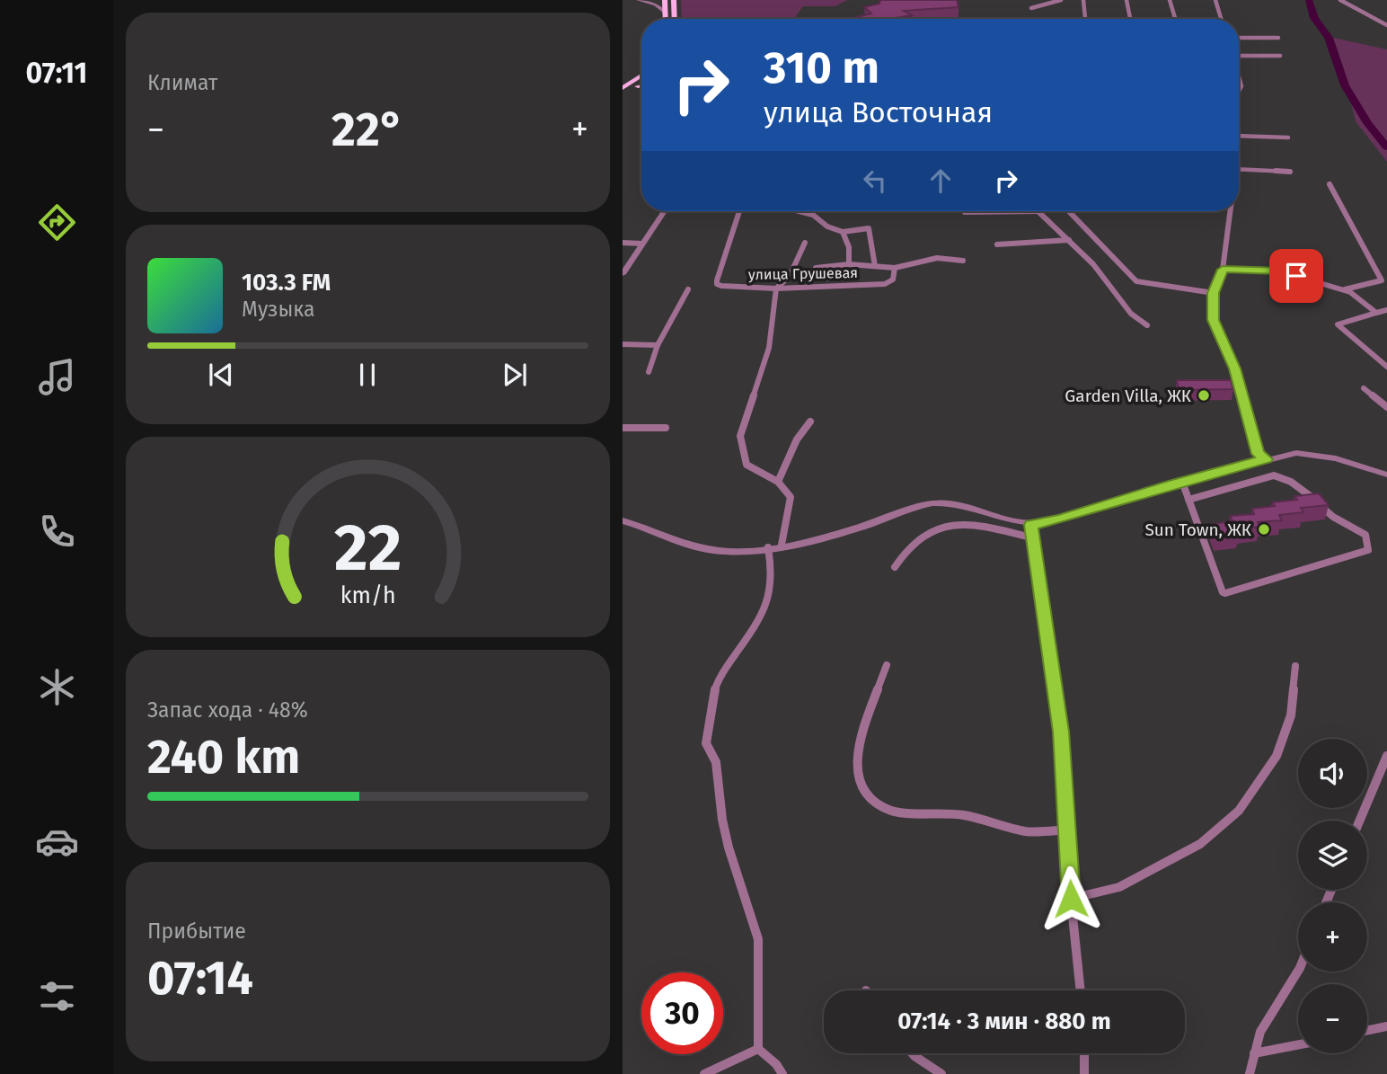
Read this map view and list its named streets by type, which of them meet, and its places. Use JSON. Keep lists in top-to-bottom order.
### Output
{
  "streets": {
    "street": ["улица Грушевая"]
  },
  "places": ["Garden Villa, ЖК", "Sun Town, ЖК"],
  "page": {
    "tabs": "07:11",
    "tile": [
      "Климат",
      ["Запас хода · 48%", "240 km"],
      ["Прибытие", "07:14"]
    ],
    "turn": ["310 m", "улица Восточная"],
    "heat": ["−", "22°", "+"],
    "song": ["103.3 FM", "Музыка"],
    "map_buttons": ["+", "−"],
    "limit": "30",
    "trip": "07:14 · 3 мин · 880 m",
    "gauge": ["22", "km/h"]
  }
}
